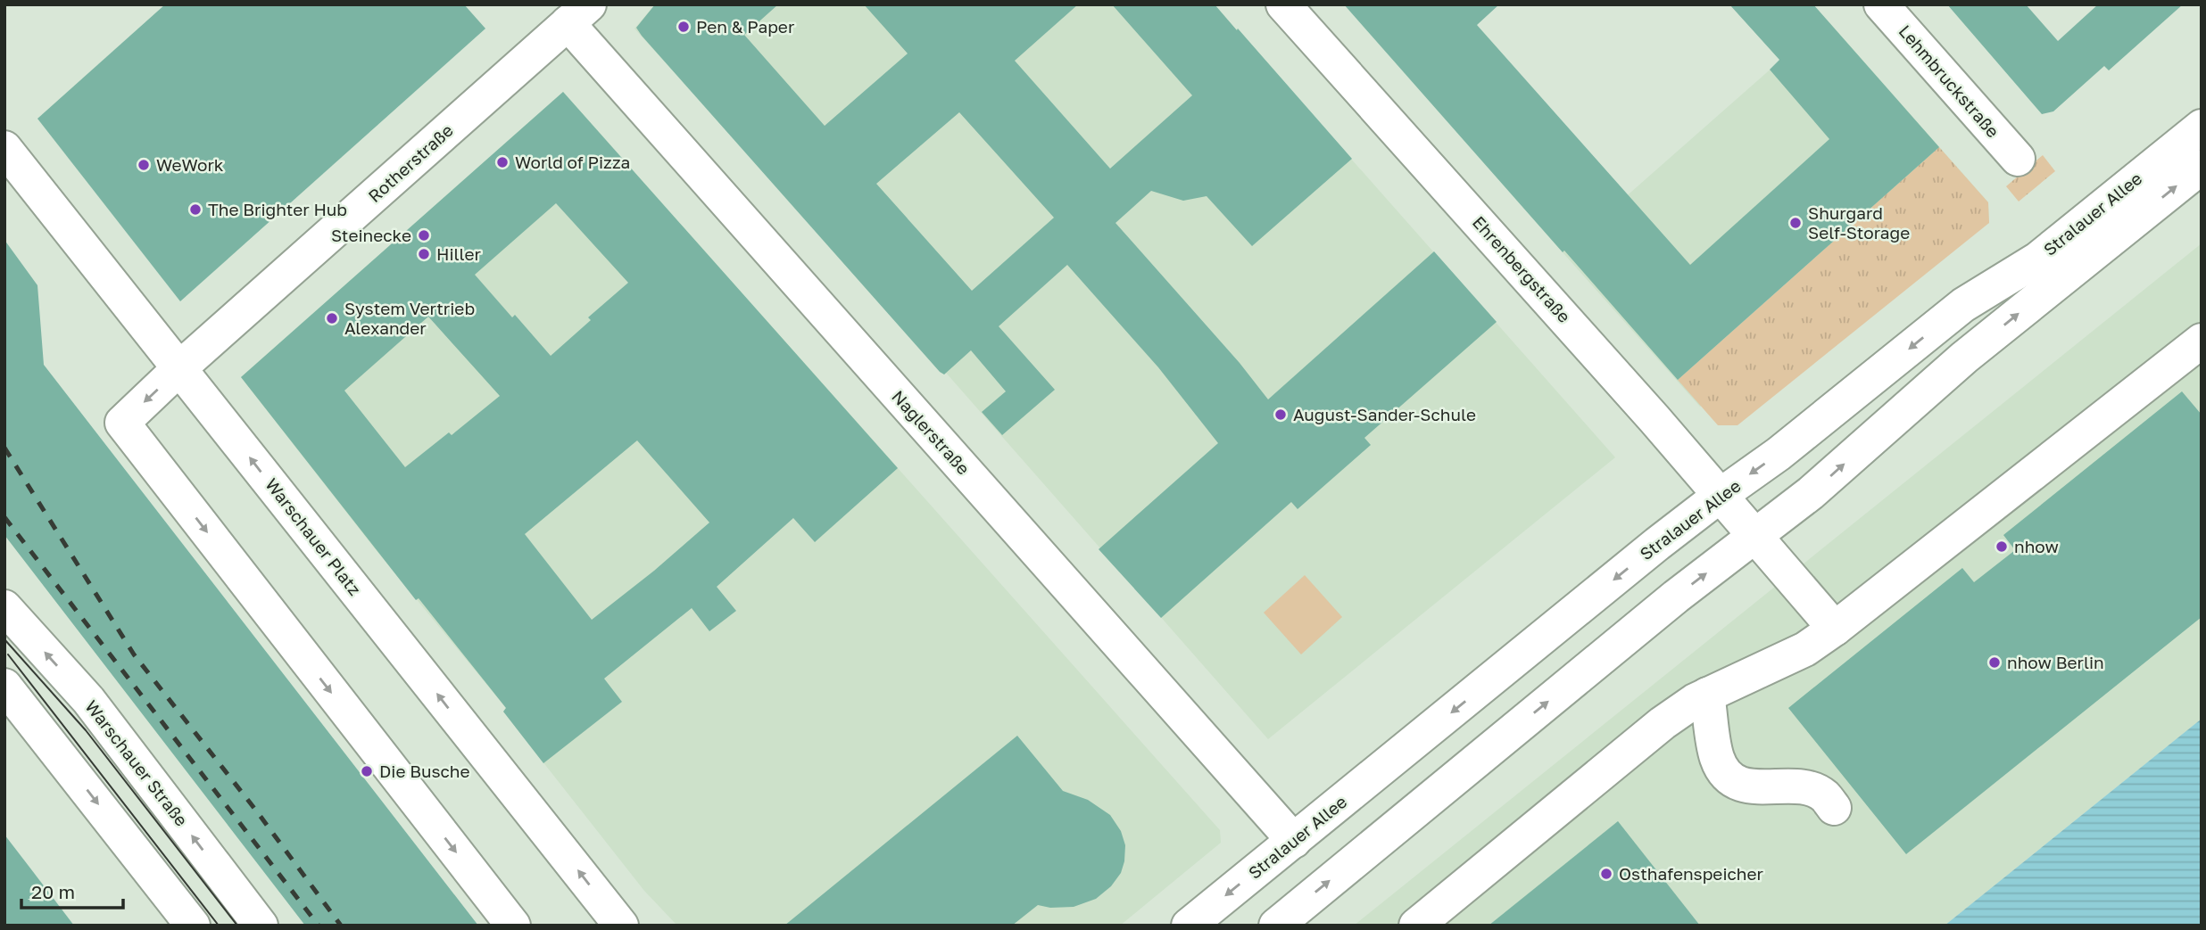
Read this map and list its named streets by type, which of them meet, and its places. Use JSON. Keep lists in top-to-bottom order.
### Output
{
  "streets": {
    "street": [
      "Lehmbruckstraße",
      "Rotherstraße",
      "Stralauer Allee",
      "Ehrenbergstraße",
      "Naglerstraße",
      "Warschauer Platz",
      "Warschauer Straße"
    ]
  },
  "crossings": [
    ["Rotherstraße", "Naglerstraße"],
    ["Rotherstraße", "Warschauer Platz"],
    ["Stralauer Allee", "Ehrenbergstraße"],
    ["Stralauer Allee", "Naglerstraße"]
  ],
  "one_way": ["Warschauer Platz"],
  "places": [
    "Pen & Paper",
    "World of Pizza",
    "WeWork",
    "The Brighter Hub",
    "Shurgard Self-Storage",
    "Steinecke",
    "Hiller",
    "System Vertrieb Alexander",
    "August-Sander-Schule",
    "nhow",
    "nhow Berlin",
    "Die Busche",
    "Osthafenspeicher"
  ],
  "scale_bar": "20 m"
}
